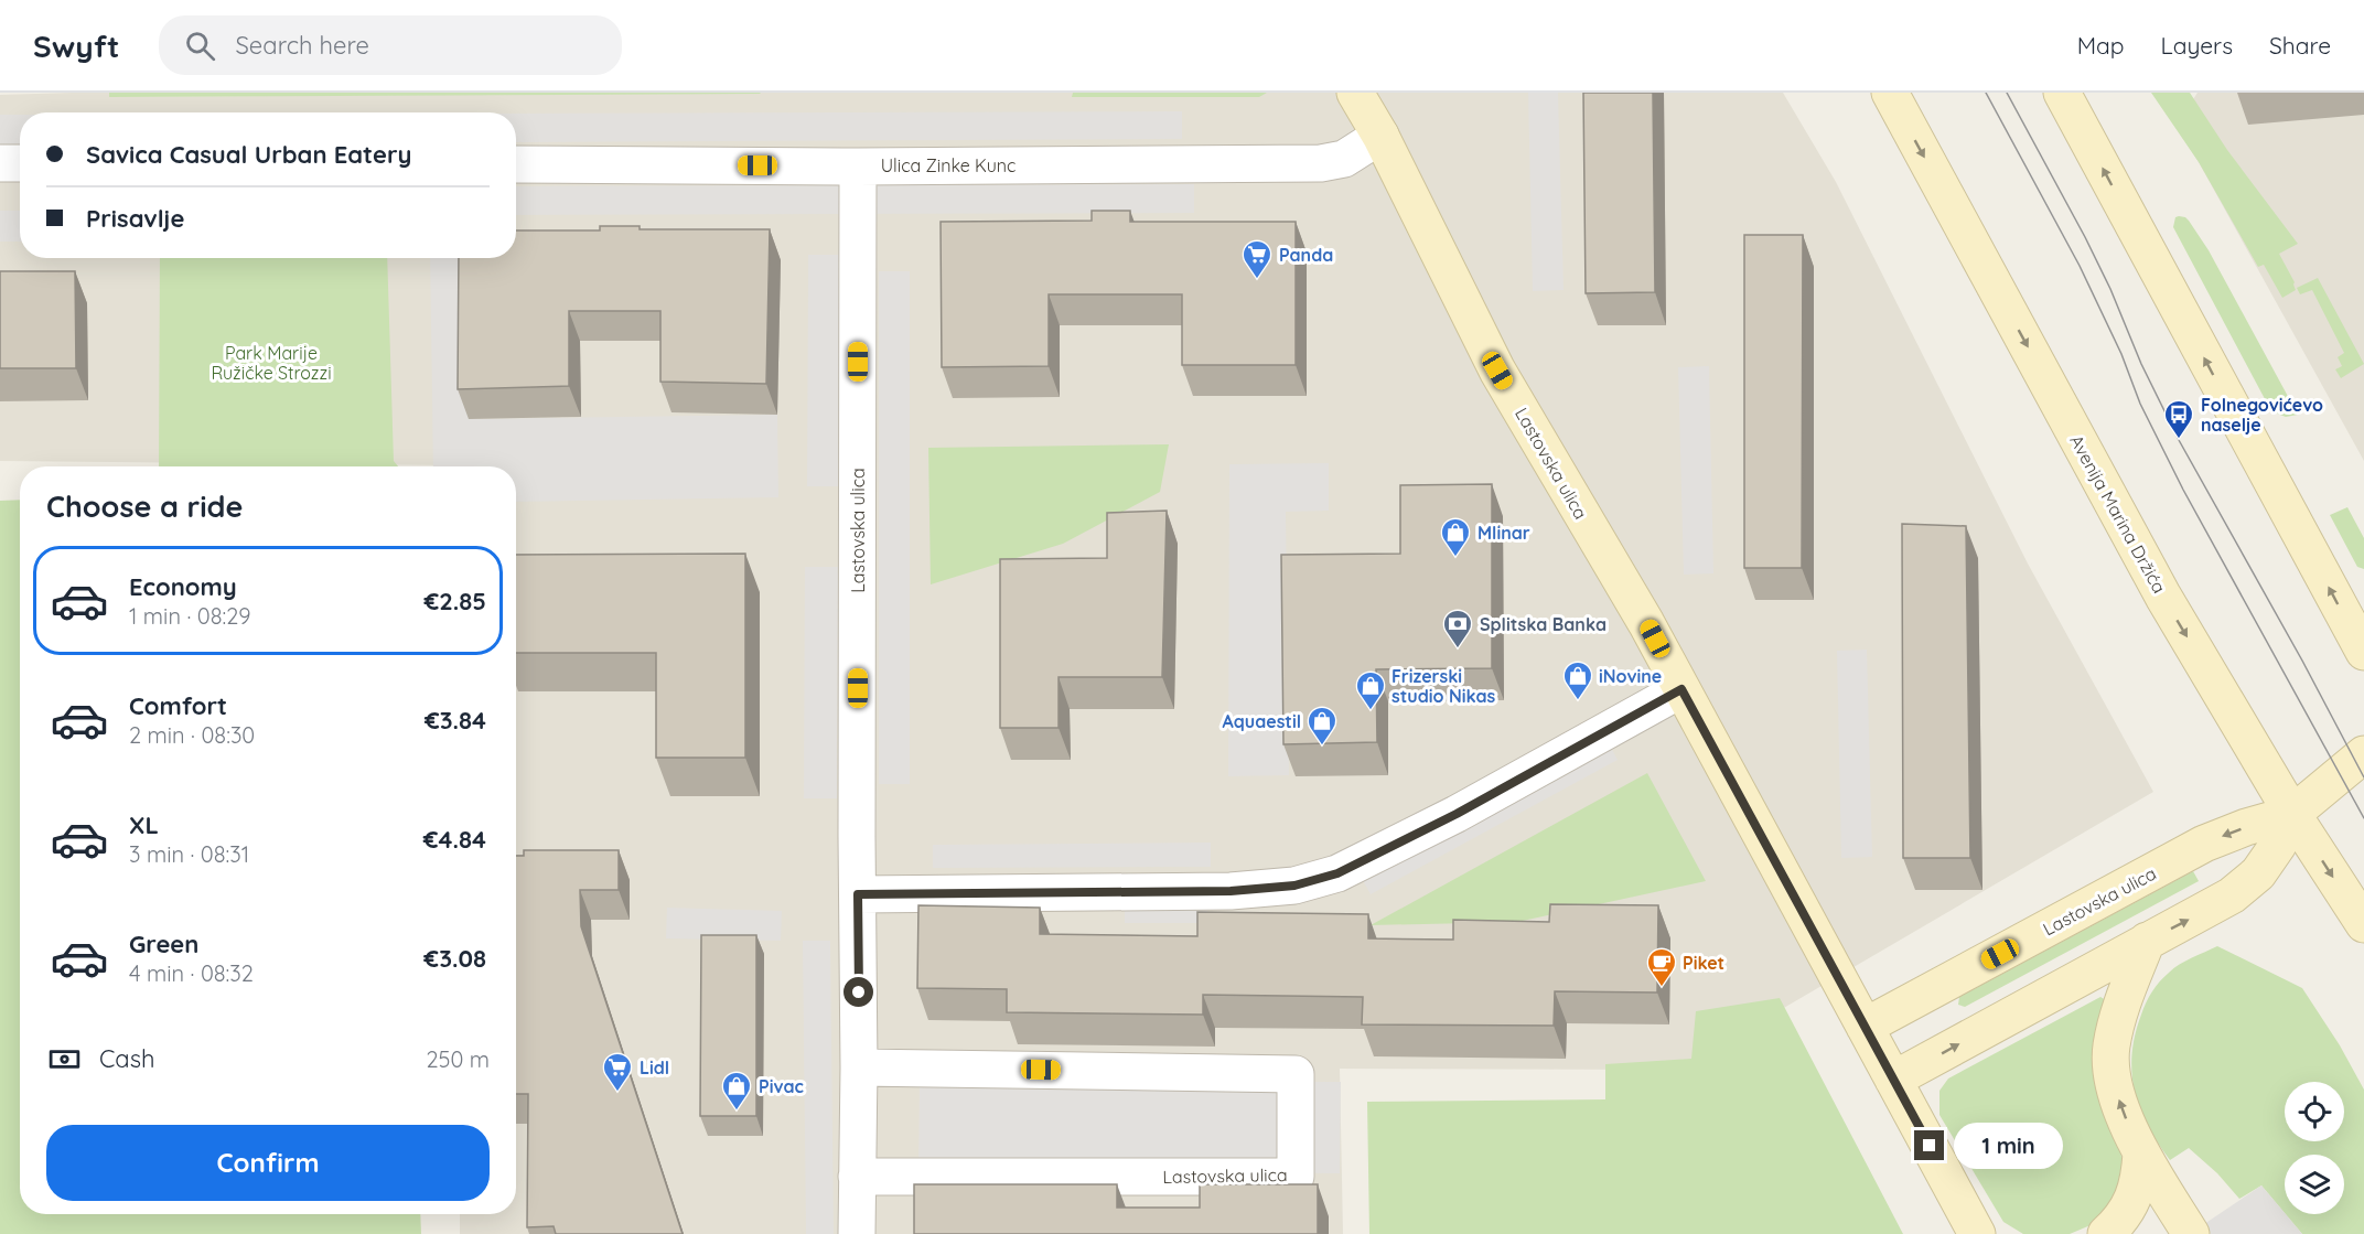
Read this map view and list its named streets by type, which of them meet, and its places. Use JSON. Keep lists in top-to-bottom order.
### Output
{
  "streets": {
    "street": ["Ulica Zinke Kunc", "Lastovska ulica", "Avenija Marina Držića"]
  },
  "crossings": [
    ["Ulica Zinke Kunc", "Lastovska ulica"],
    ["Lastovska ulica", "Avenija Marina Držića"]
  ],
  "parks": ["Park Marije Ružičke Strozzi"],
  "places": {
    "supermarket": ["Panda", "Lidl"],
    "bus stop": ["Folnegovićevo naselje"],
    "shop": [
      "Mlinar",
      "iNovine",
      "Frizerski studio Nikas",
      "Aquaestil",
      "Pivac"
    ],
    "bank": ["Splitska Banka"],
    "cafe": ["Piket"]
  },
  "page": {
    "header": "Swyft",
    "search": "Search here",
    "nav": ["Map", "Layers", "Share"],
    "banner": ["Savica Casual Urban Eatery", "Prisavlje"],
    "heading": "Choose a ride",
    "list": [
      {
        "name": "Economy",
        "note": "1 min · 08:29",
        "value": "€2.85"
      },
      {
        "name": "Comfort",
        "note": "2 min · 08:30",
        "value": "€3.84"
      },
      {
        "name": "XL",
        "note": "3 min · 08:31",
        "value": "€4.84"
      },
      {
        "name": "Green",
        "note": "4 min · 08:32",
        "value": "€3.08"
      }
    ],
    "pay": ["Cash", "250 m"],
    "buttons": "Confirm",
    "bubble": "1 min"
  }
}
